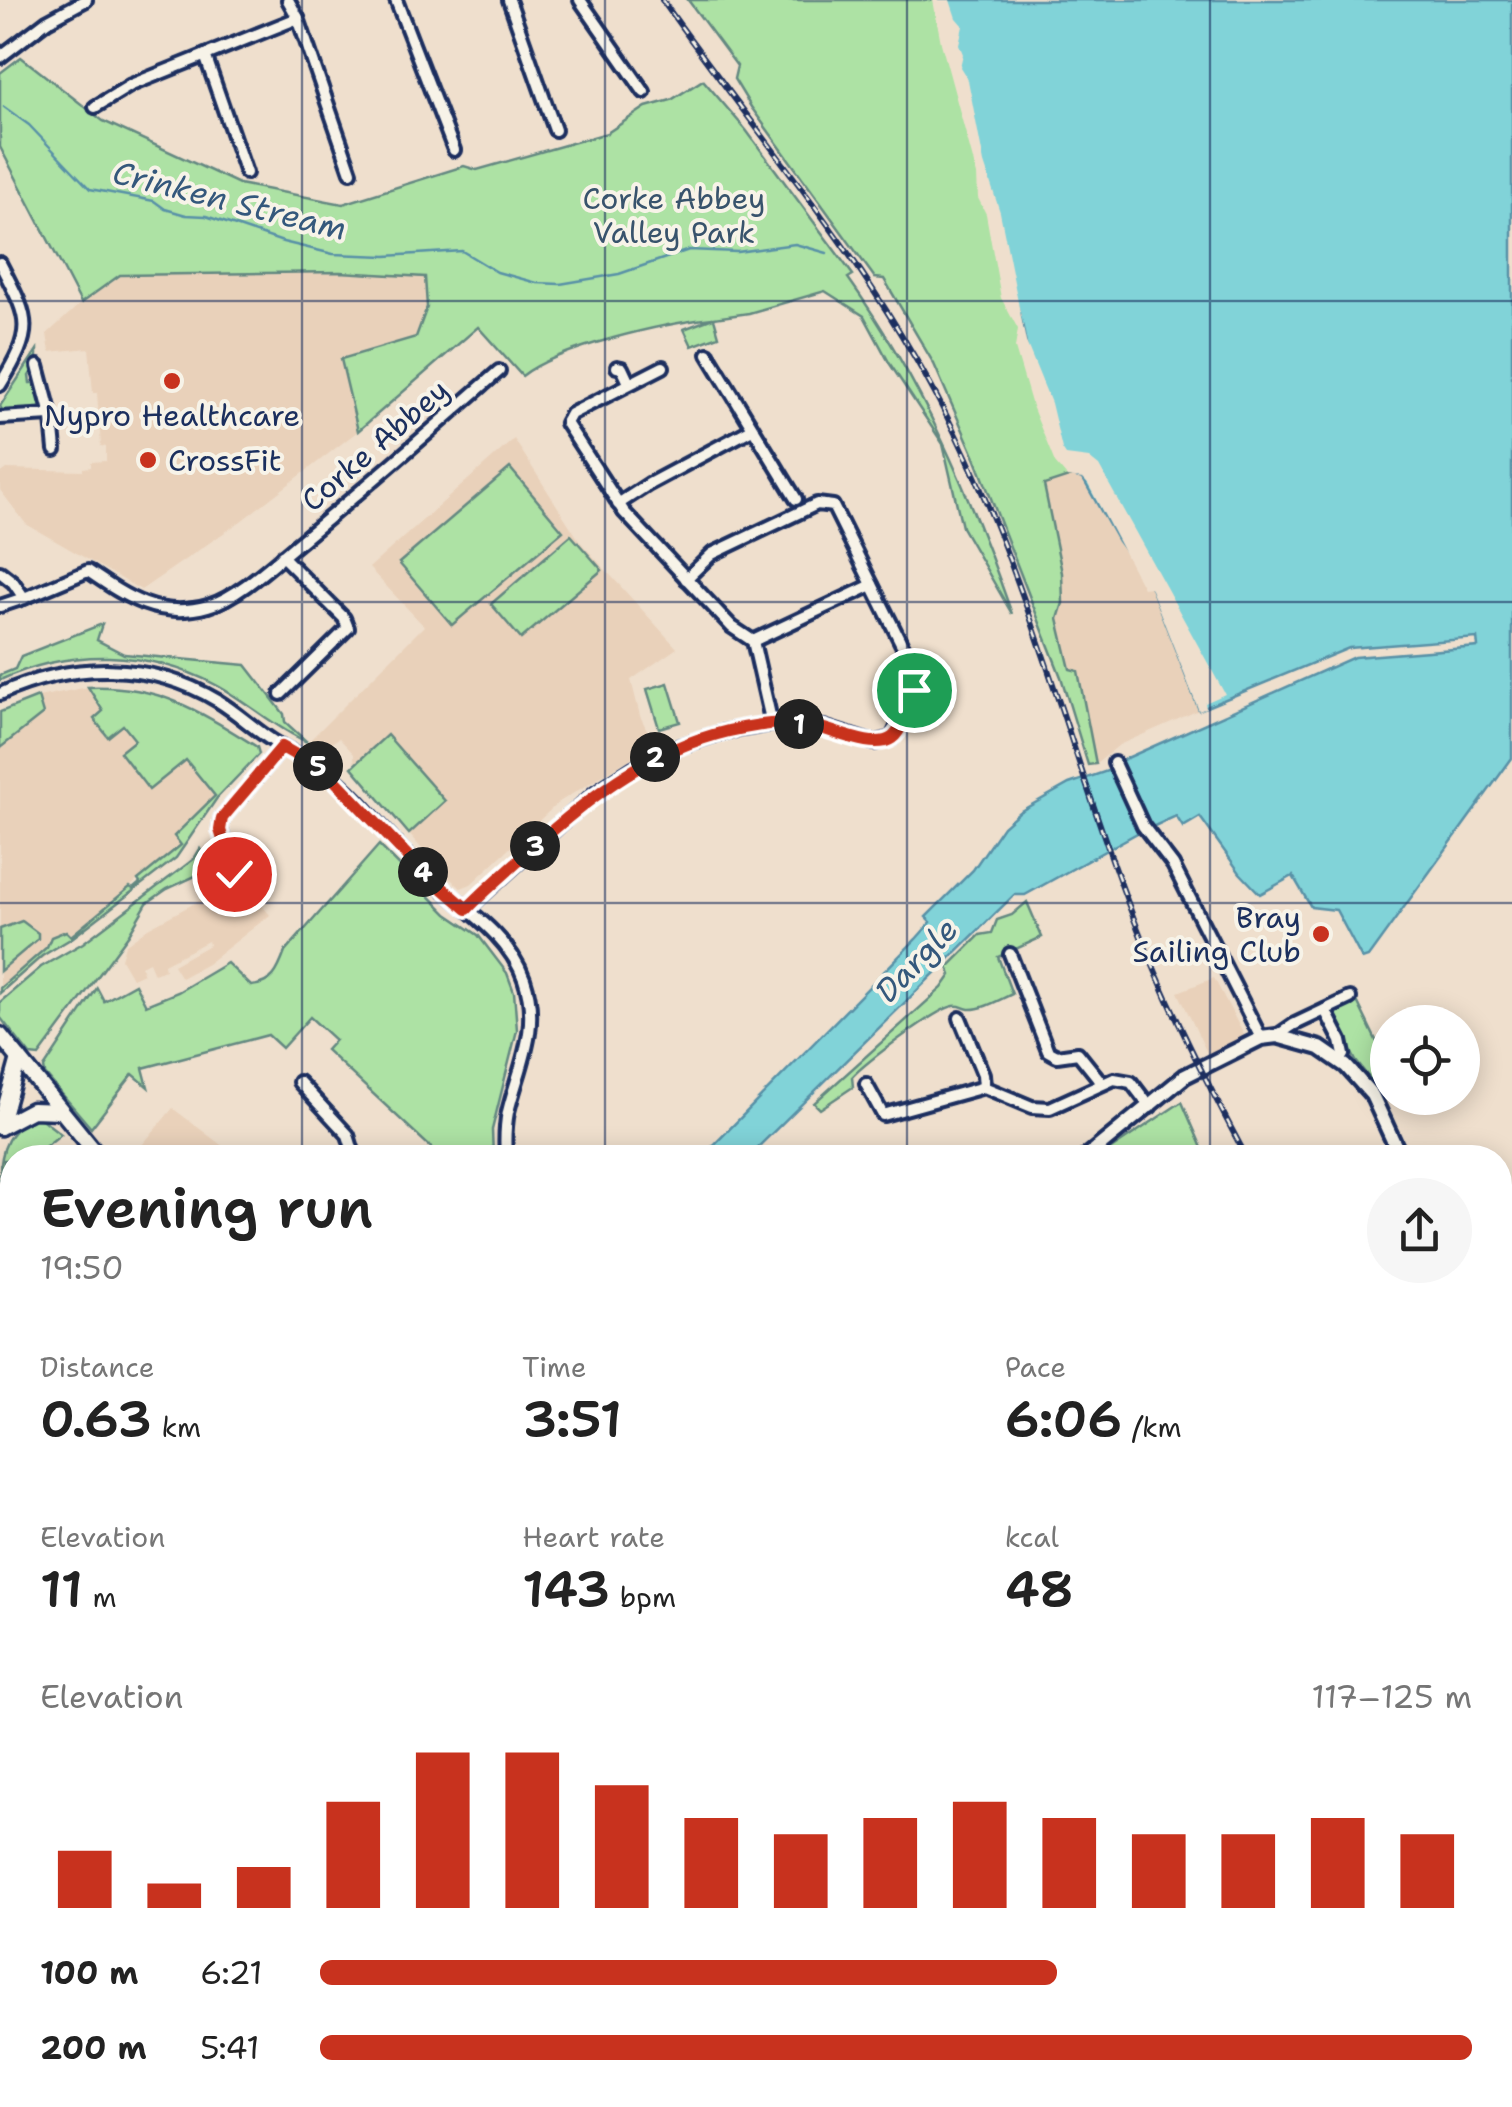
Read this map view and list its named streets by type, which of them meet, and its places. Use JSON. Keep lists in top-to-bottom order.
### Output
{
  "streets": {
    "street": ["Corke Abbey"]
  },
  "water": ["Crinken Stream", "Dargle"],
  "parks": ["Corke Abbey Valley Park"],
  "places": ["Nypro Healthcare", "CrossFit", "Bray Sailing Club"],
  "page": {
    "pins": [
      "1",
      "2",
      "5",
      "3",
      "4"
    ],
    "heading": ["Evening run", "19:50"],
    "stats": [
      ["Distance", "0.63 km"],
      ["Time", "3:51"],
      ["Pace", "6:06 /km"],
      ["Elevation", "11 m"],
      ["Heart rate", "143 bpm"],
      ["kcal", "48"]
    ],
    "chart": ["Elevation", "117–125 m"],
    "list": [
      {
        "name": "100 m",
        "note": "6:21"
      },
      {
        "name": "200 m",
        "note": "5:41"
      }
    ]
  }
}
